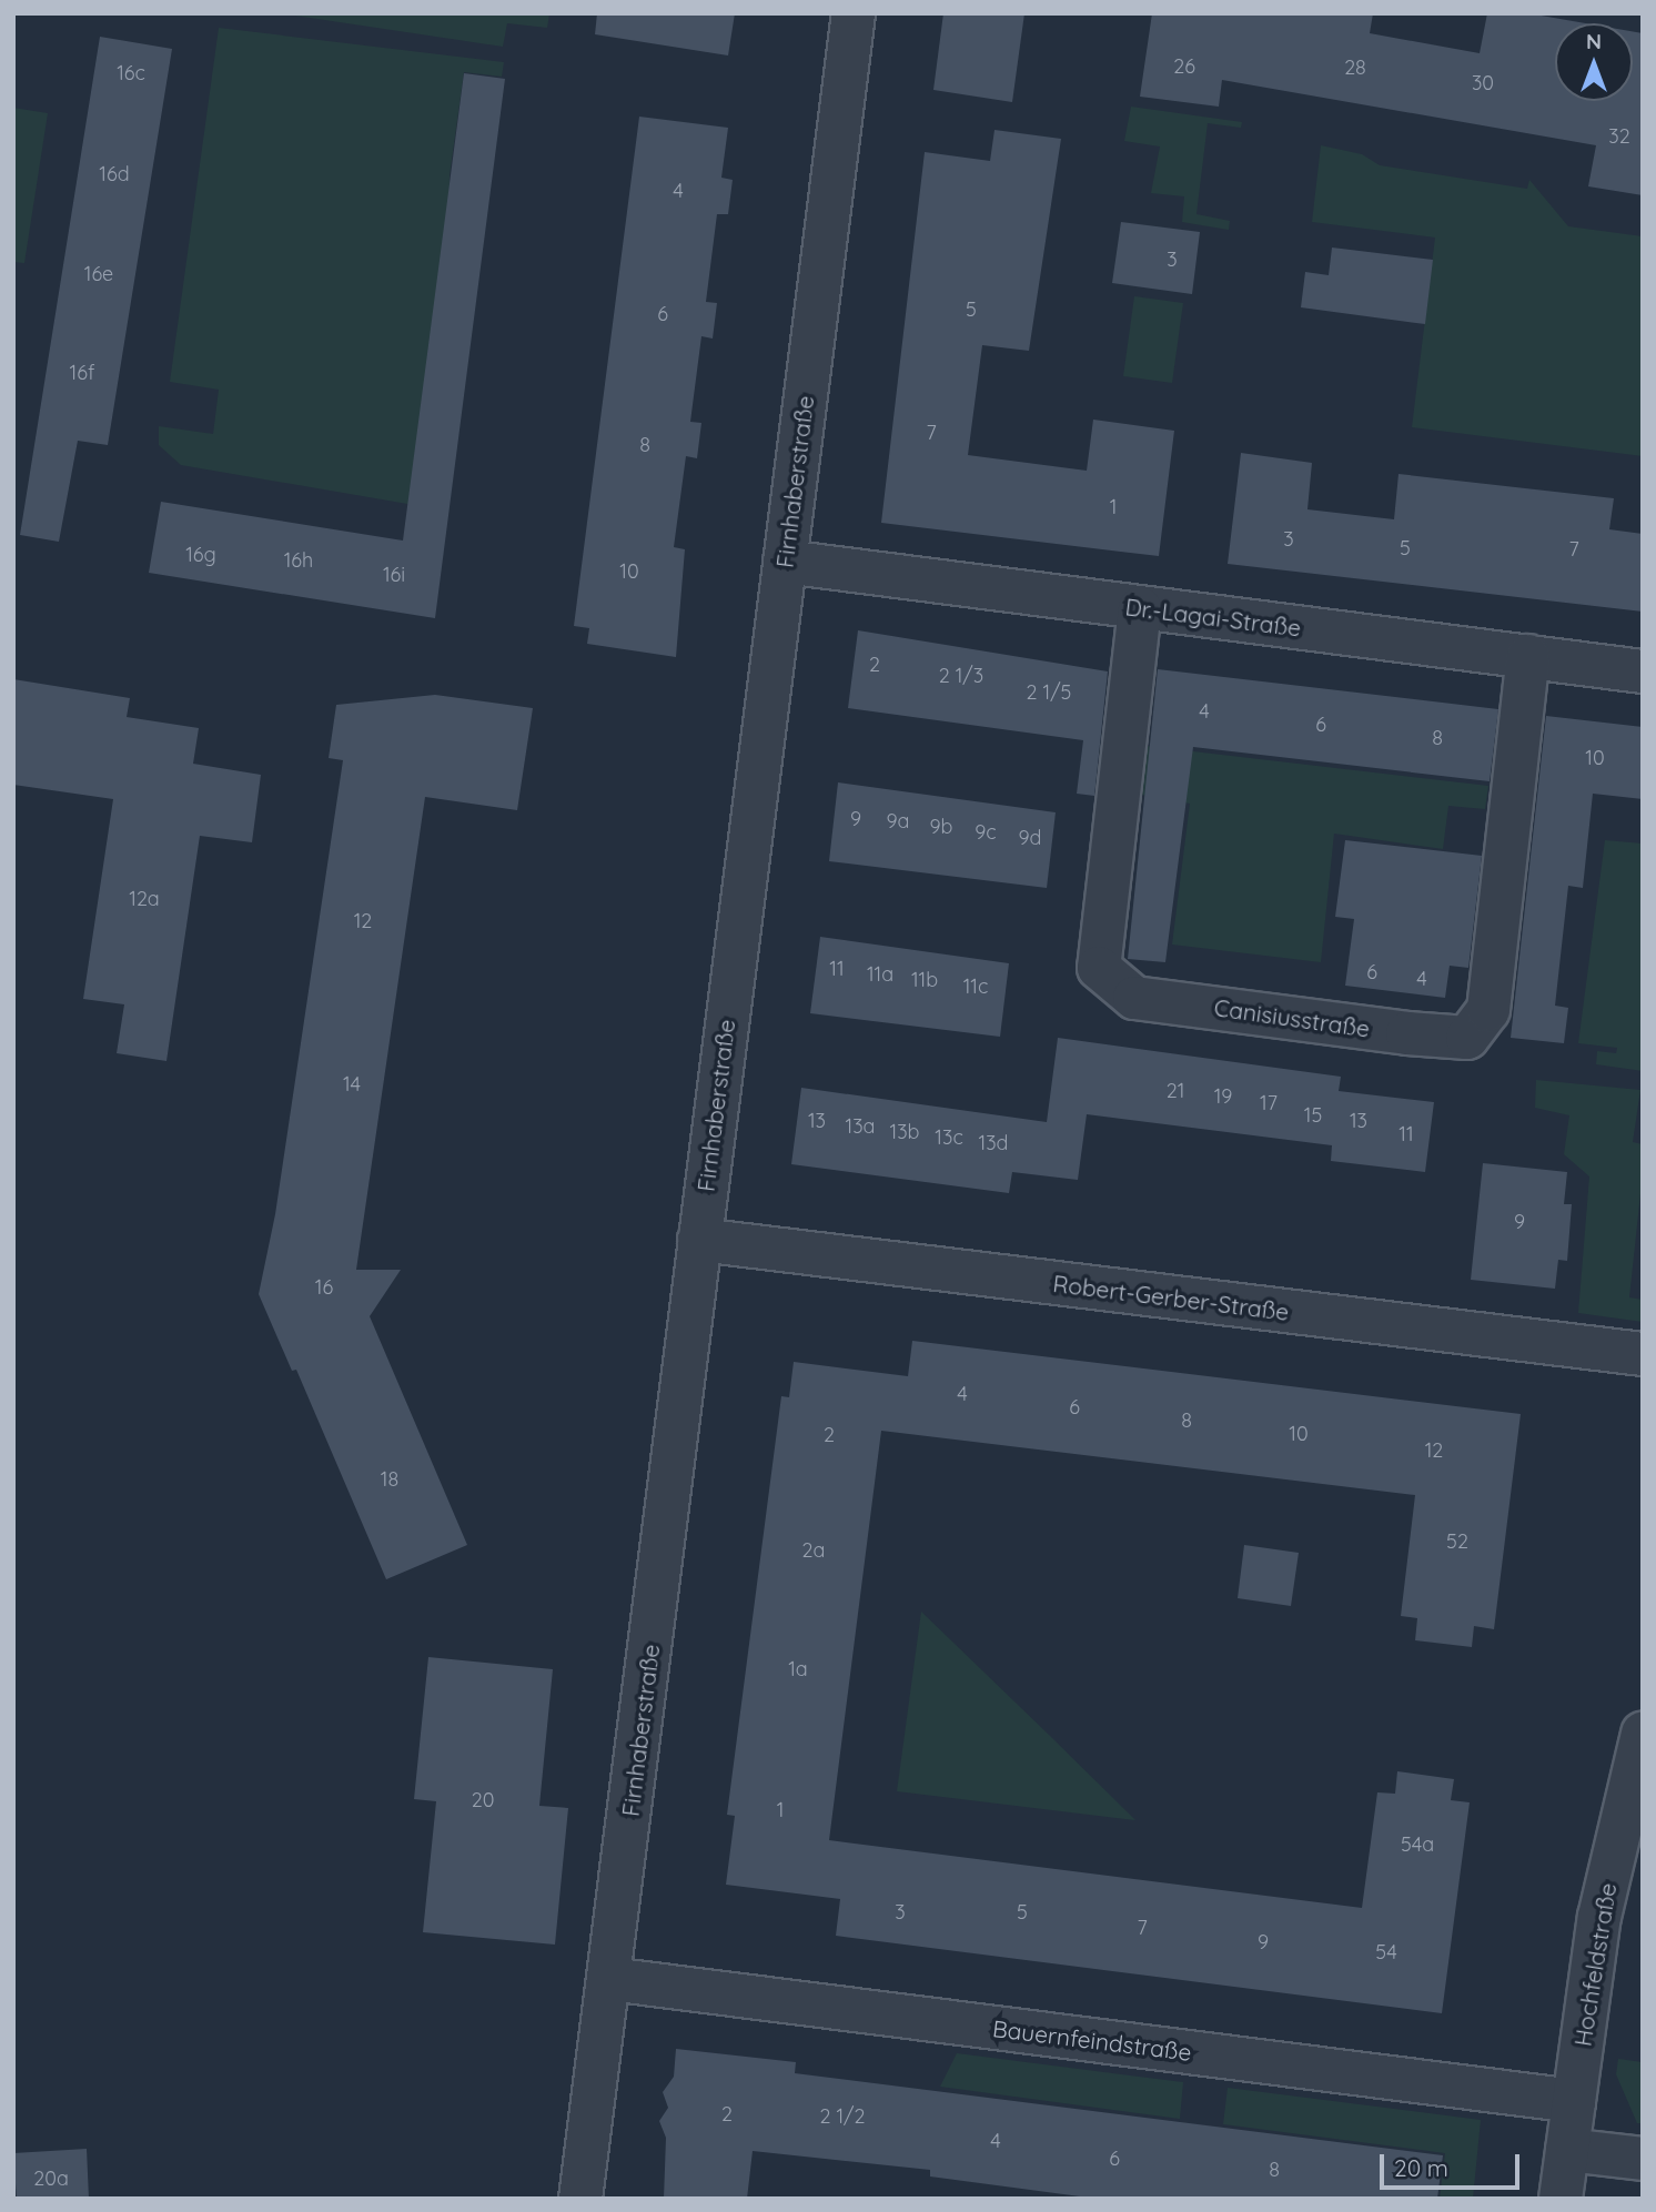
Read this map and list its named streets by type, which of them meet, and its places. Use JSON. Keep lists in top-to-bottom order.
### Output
{
  "streets": {
    "street": [
      "Firnhaberstraße",
      "Dr.-Lagai-Straße",
      "Canisiusstraße",
      "Robert-Gerber-Straße",
      "Hochfeldstraße",
      "Bauernfeindstraße"
    ]
  },
  "crossings": [
    ["Firnhaberstraße", "Dr.-Lagai-Straße"],
    ["Firnhaberstraße", "Robert-Gerber-Straße"],
    ["Firnhaberstraße", "Bauernfeindstraße"],
    ["Dr.-Lagai-Straße", "Canisiusstraße"],
    ["Hochfeldstraße", "Bauernfeindstraße"]
  ],
  "house_numbers": [
    "26",
    "28",
    "16c",
    "30",
    "32",
    "16d",
    "4",
    "3",
    "16e",
    "5",
    "6",
    "16f",
    "7",
    "8",
    "1",
    "3",
    "5",
    "7",
    "16g",
    "16h",
    "10",
    "16i",
    "2",
    "2 1/3",
    "2 1/5",
    "4",
    "6",
    "8",
    "10",
    "9",
    "9a",
    "9b",
    "9c",
    "9d",
    "12a",
    "12",
    "11",
    "6",
    "11a",
    "4",
    "11b",
    "11c",
    "14",
    "21",
    "19",
    "17",
    "15",
    "13",
    "13",
    "13a",
    "13b",
    "11",
    "13c",
    "13d",
    "9",
    "16",
    "4",
    "6",
    "8",
    "10",
    "2",
    "12",
    "18",
    "52",
    "2a",
    "1a",
    "20",
    "1",
    "54a",
    "3",
    "5",
    "7",
    "9",
    "54",
    "2",
    "2 1/2",
    "4",
    "6",
    "8",
    "20a"
  ],
  "scale_bar": "20 m",
  "north": "top"
}
